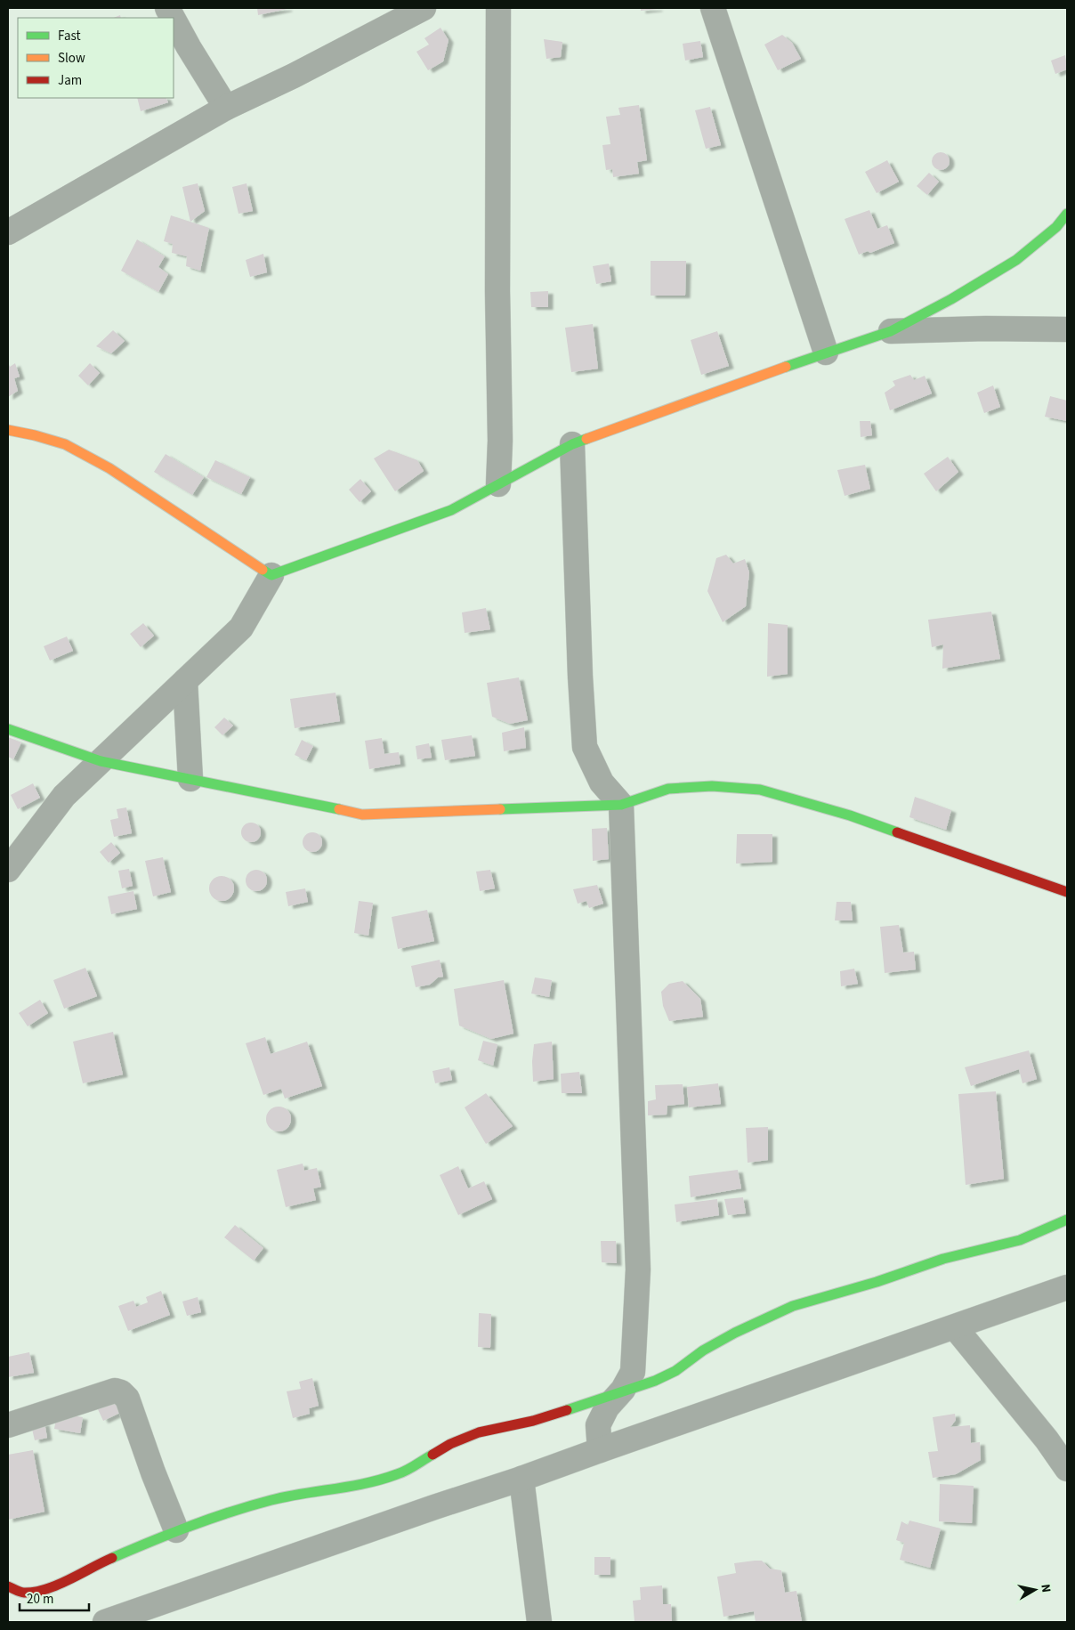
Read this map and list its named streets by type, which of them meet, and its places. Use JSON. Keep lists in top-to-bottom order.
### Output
{
  "legend": ["Fast", "Slow", "Jam"],
  "scale_bar": "20 m",
  "north": "right"
}
